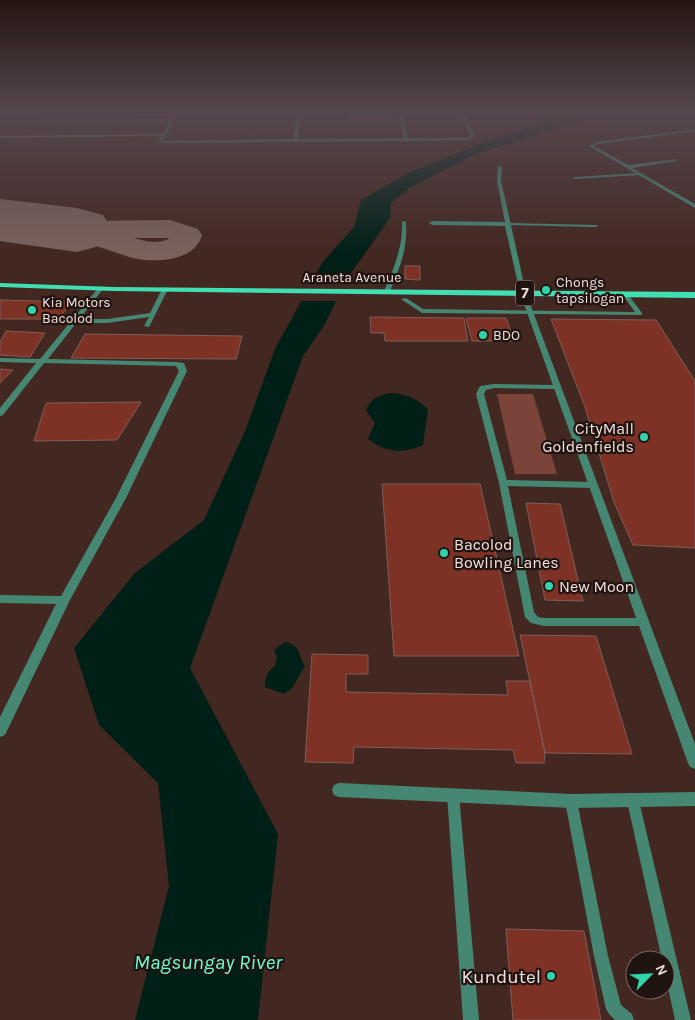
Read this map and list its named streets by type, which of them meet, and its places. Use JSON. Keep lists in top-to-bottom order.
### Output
{
  "streets": {
    "main road": ["Araneta Avenue", "7"]
  },
  "water": ["Magsungay River"],
  "places": [
    "Chongs tapsilogan",
    "Kia Motors Bacolod",
    "BDO",
    "CityMall Goldenfields",
    "Bacolod Bowling Lanes",
    "New Moon",
    "Kundutel"
  ],
  "north": "top right"
}
